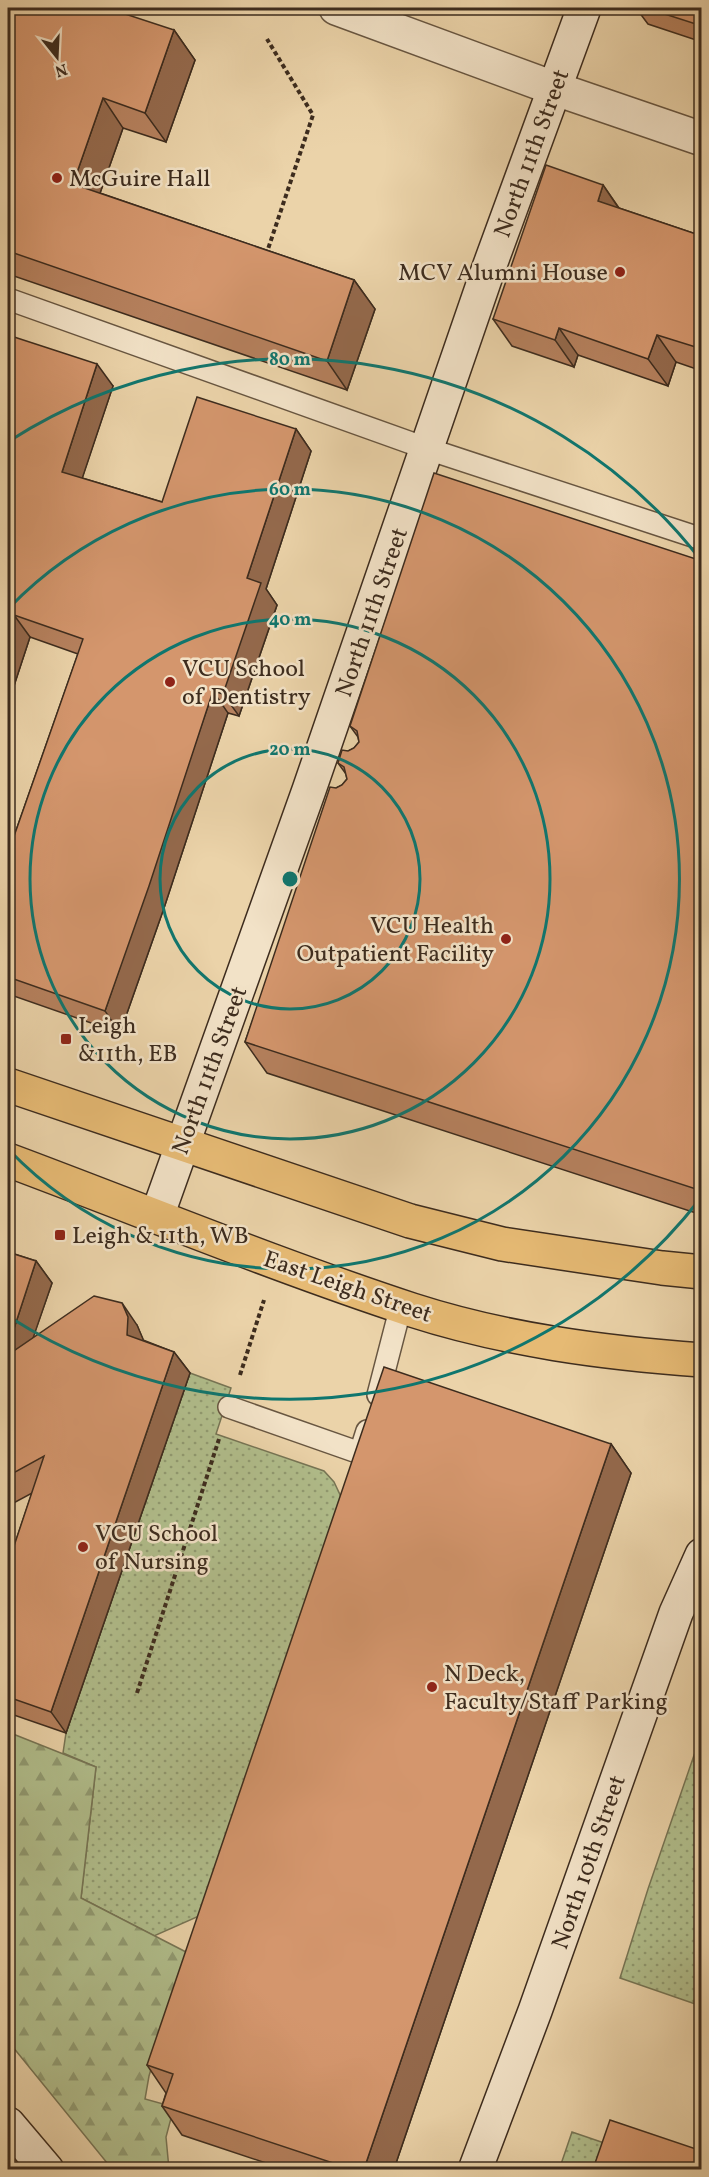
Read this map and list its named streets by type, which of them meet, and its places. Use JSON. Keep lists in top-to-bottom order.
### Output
{
  "streets": {
    "main road": ["East Leigh Street"],
    "street": ["North 11th Street", "North 10th Street"]
  },
  "crossings": [
    ["North 11th Street", "East Leigh Street"]
  ],
  "places": {
    "other": [
      "McGuire Hall",
      "MCV Alumni House",
      "VCU School of Dentistry",
      "VCU Health Outpatient Facility",
      "VCU School of Nursing",
      "N Deck, Faculty/Staff Parking"
    ],
    "transit": ["Leigh &11th, EB", "Leigh & 11th, WB"]
  },
  "north": "bottom",
  "rings": [
    "80 m",
    "60 m",
    "40 m",
    "20 m"
  ]
}
